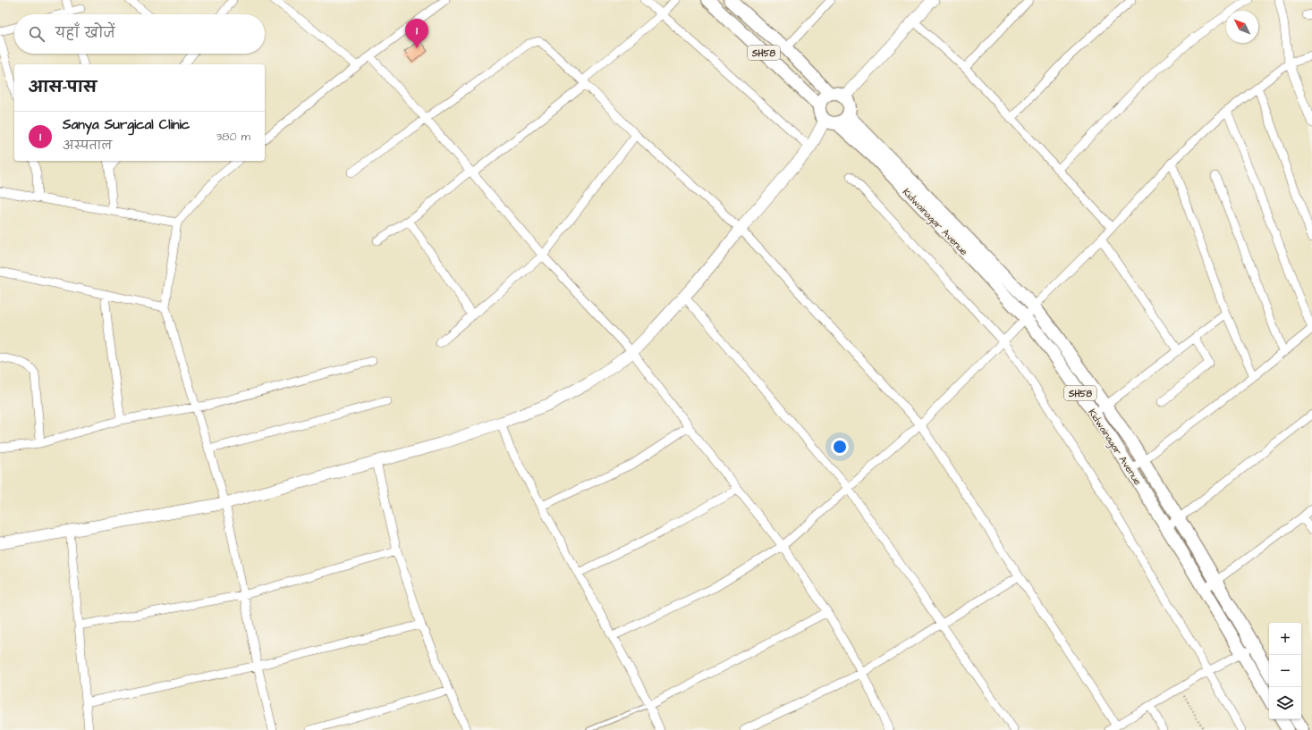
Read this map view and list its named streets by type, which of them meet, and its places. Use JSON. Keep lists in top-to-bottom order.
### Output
{
  "streets": {
    "main road": ["SH58", "Kidwainagar Avenue"]
  },
  "crossings": [
    ["SH58", "Kidwainagar Avenue"]
  ],
  "north": "top left",
  "page": {
    "search": "यहाँ खोजें",
    "pins": "1",
    "heading": "आस-पास",
    "list": [
      {
        "mark": "1",
        "name": "Sanya Surgical Clinic",
        "note": "अस्पताल",
        "value": "380 m"
      }
    ],
    "map_buttons": ["+", "−"]
  }
}
